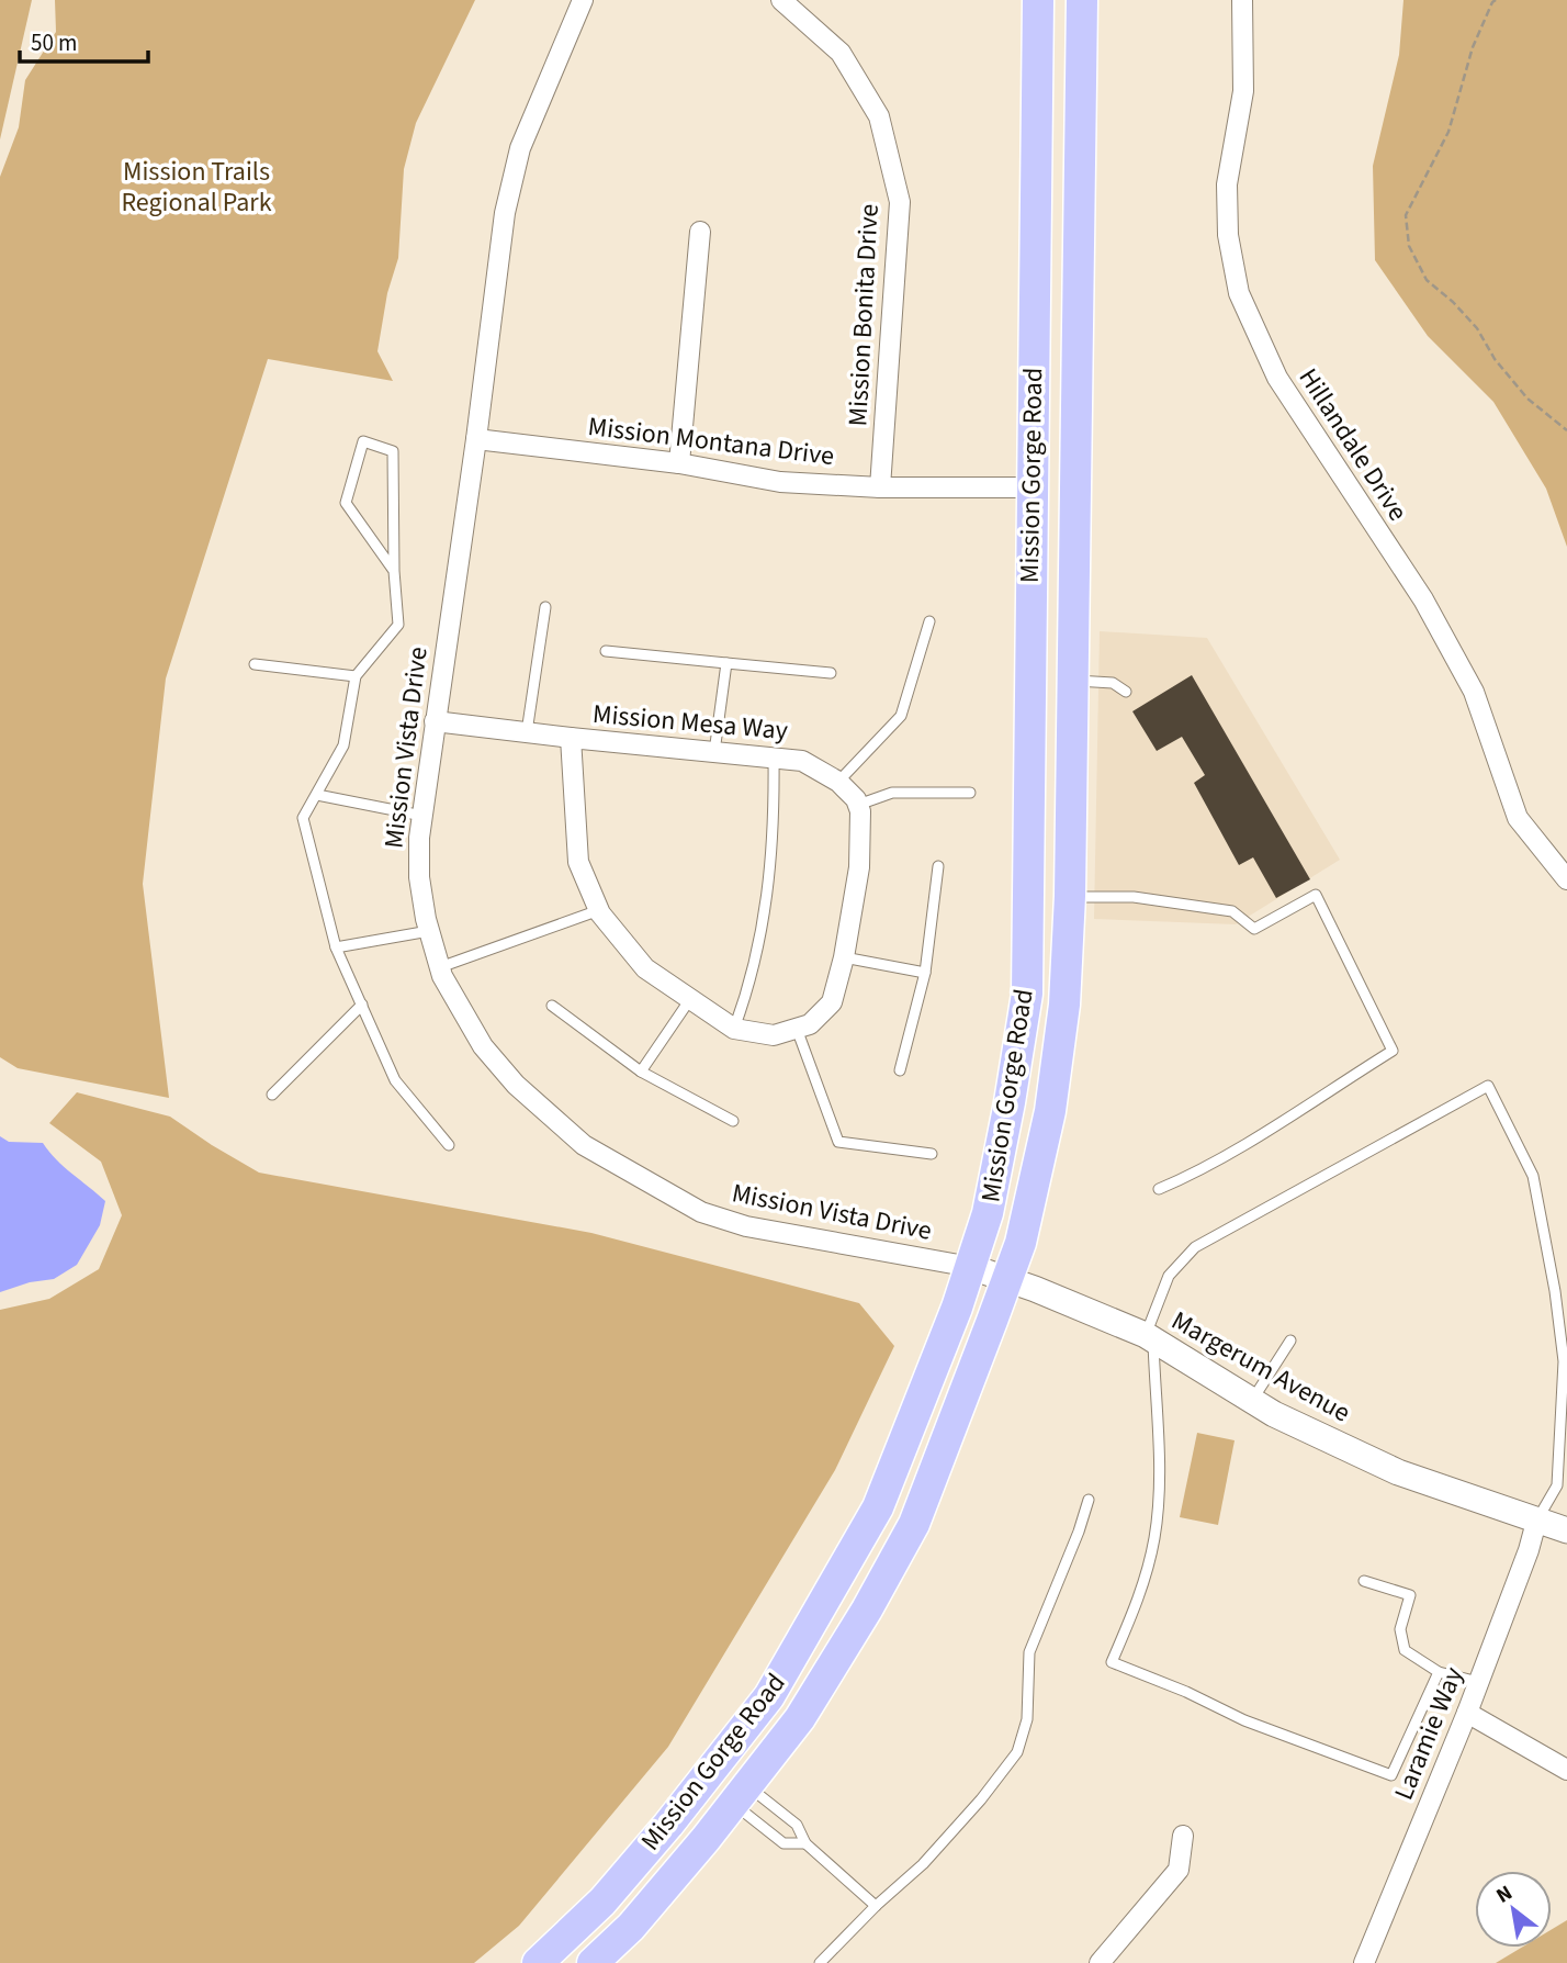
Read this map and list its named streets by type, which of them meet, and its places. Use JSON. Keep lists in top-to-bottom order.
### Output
{
  "streets": {
    "main road": ["Mission Gorge Road"],
    "street": [
      "Mission Bonita Drive",
      "Mission Montana Drive",
      "Hillandale Drive",
      "Mission Mesa Way",
      "Mission Vista Drive",
      "Margerum Avenue",
      "Laramie Way"
    ]
  },
  "crossings": [
    ["Mission Bonita Drive", "Mission Montana Drive"],
    ["Mission Montana Drive", "Mission Gorge Road"],
    ["Mission Montana Drive", "Mission Vista Drive"],
    ["Mission Gorge Road", "Mission Vista Drive"],
    ["Mission Gorge Road", "Margerum Avenue"],
    ["Mission Mesa Way", "Mission Vista Drive"],
    ["Mission Vista Drive", "Margerum Avenue"],
    ["Margerum Avenue", "Laramie Way"]
  ],
  "parks": ["Mission Trails Regional Park"],
  "scale_bar": "50 m",
  "north": "top left"
}
